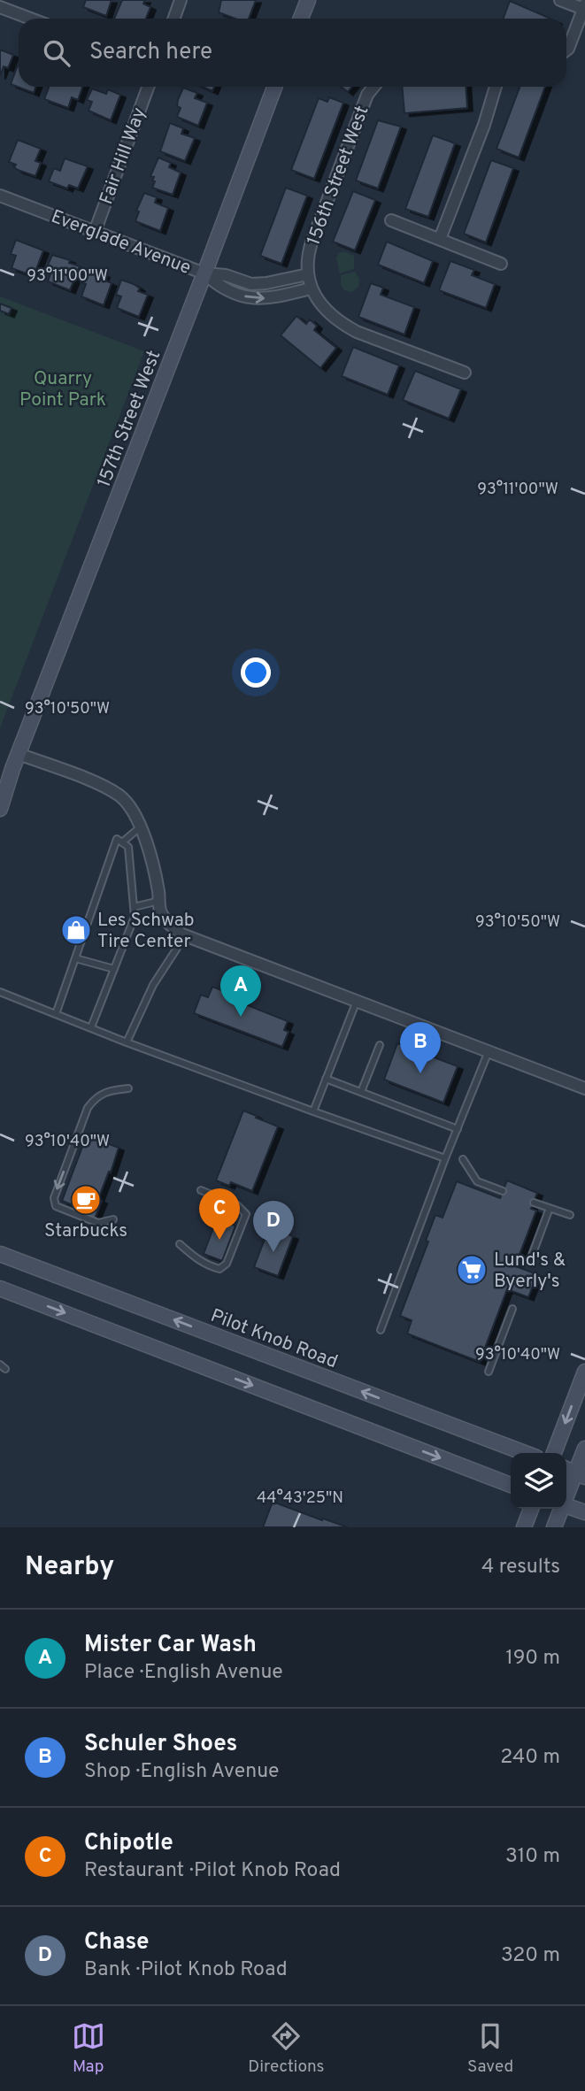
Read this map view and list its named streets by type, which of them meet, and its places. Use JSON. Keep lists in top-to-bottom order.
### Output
{
  "streets": {
    "main road": ["157th Street West", "Pilot Knob Road"],
    "street": ["Fair Hill Way", "156th Street West", "Everglade Avenue"]
  },
  "crossings": [
    ["Fair Hill Way", "Everglade Avenue"],
    ["Everglade Avenue", "157th Street West"]
  ],
  "parks": ["Quarry Point Park"],
  "places": {
    "shop": ["Les Schwab Tire Center"],
    "cafe": ["Starbucks"],
    "supermarket": ["Lund's & Byerly's"]
  },
  "page": {
    "search": "Search here",
    "pins": [
      "A",
      "B",
      "C",
      "D"
    ],
    "heading": ["Nearby", "4 results"],
    "list": [
      {
        "mark": "A",
        "name": "Mister Car Wash",
        "note": "Place · English Avenue",
        "value": "190 m"
      },
      {
        "mark": "B",
        "name": "Schuler Shoes",
        "note": "Shop · English Avenue",
        "value": "240 m"
      },
      {
        "mark": "C",
        "name": "Chipotle",
        "note": "Restaurant · Pilot Knob Road",
        "value": "310 m"
      },
      {
        "mark": "D",
        "name": "Chase",
        "note": "Bank · Pilot Knob Road",
        "value": "320 m"
      }
    ],
    "nav": ["Map", "Directions", "Saved"]
  },
  "coordinates": [
    "93°11'00\"W",
    "93°10'50\"W",
    "93°10'40\"W",
    "44°43'25\"N"
  ]
}
